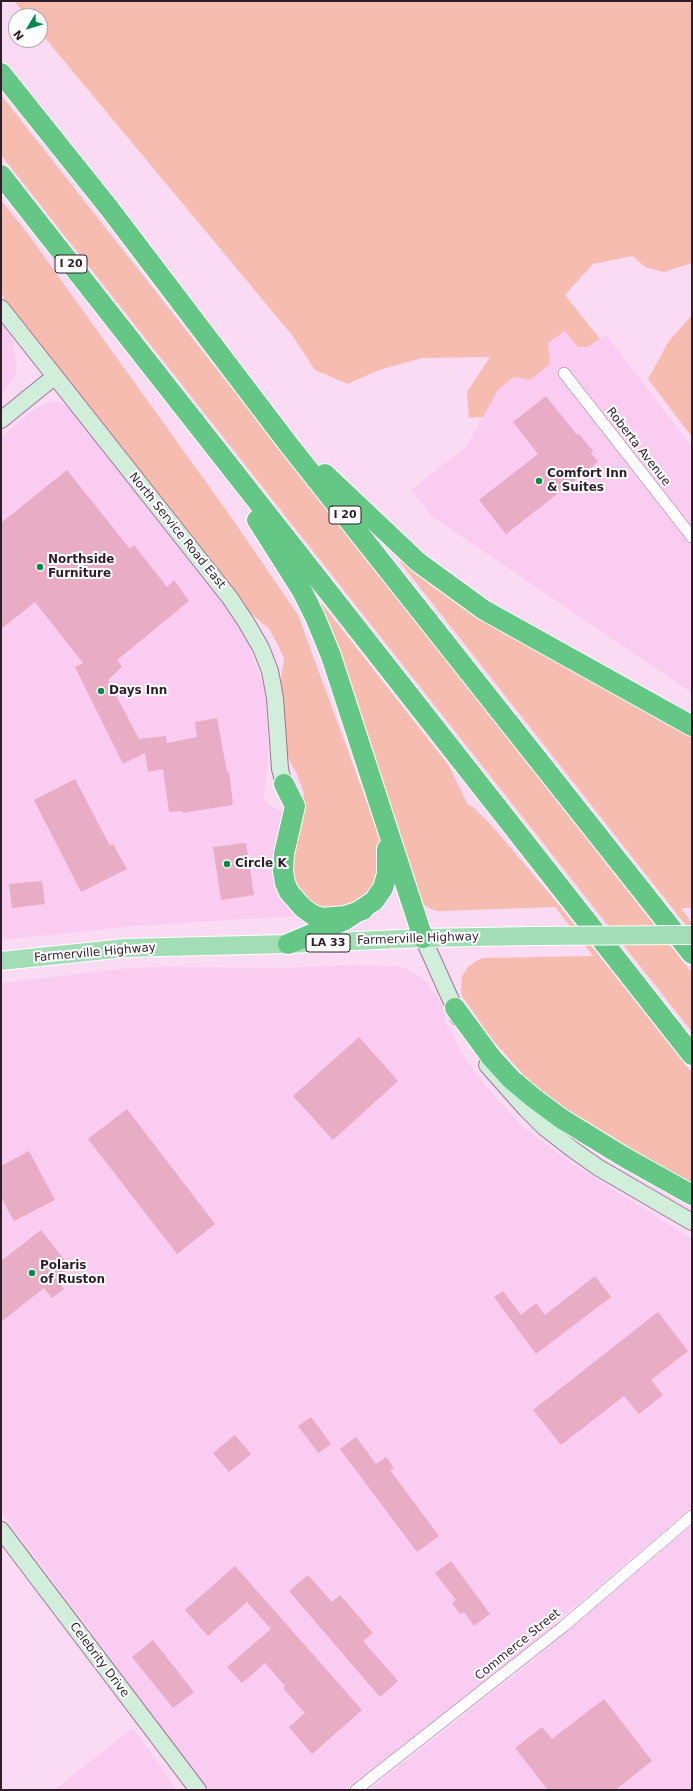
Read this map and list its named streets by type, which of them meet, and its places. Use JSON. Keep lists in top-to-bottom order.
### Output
{
  "streets": {
    "highway": ["I 20"],
    "main road": ["Farmerville Highway", "LA 33"],
    "street": [
      "Roberta Avenue",
      "North Service Road East",
      "Commerce Street",
      "Celebrity Drive"
    ]
  },
  "places": [
    "Comfort Inn & Suites",
    "Northside Furniture",
    "Days Inn",
    "Circle K",
    "Polaris of Ruston"
  ],
  "north": "bottom left"
}
